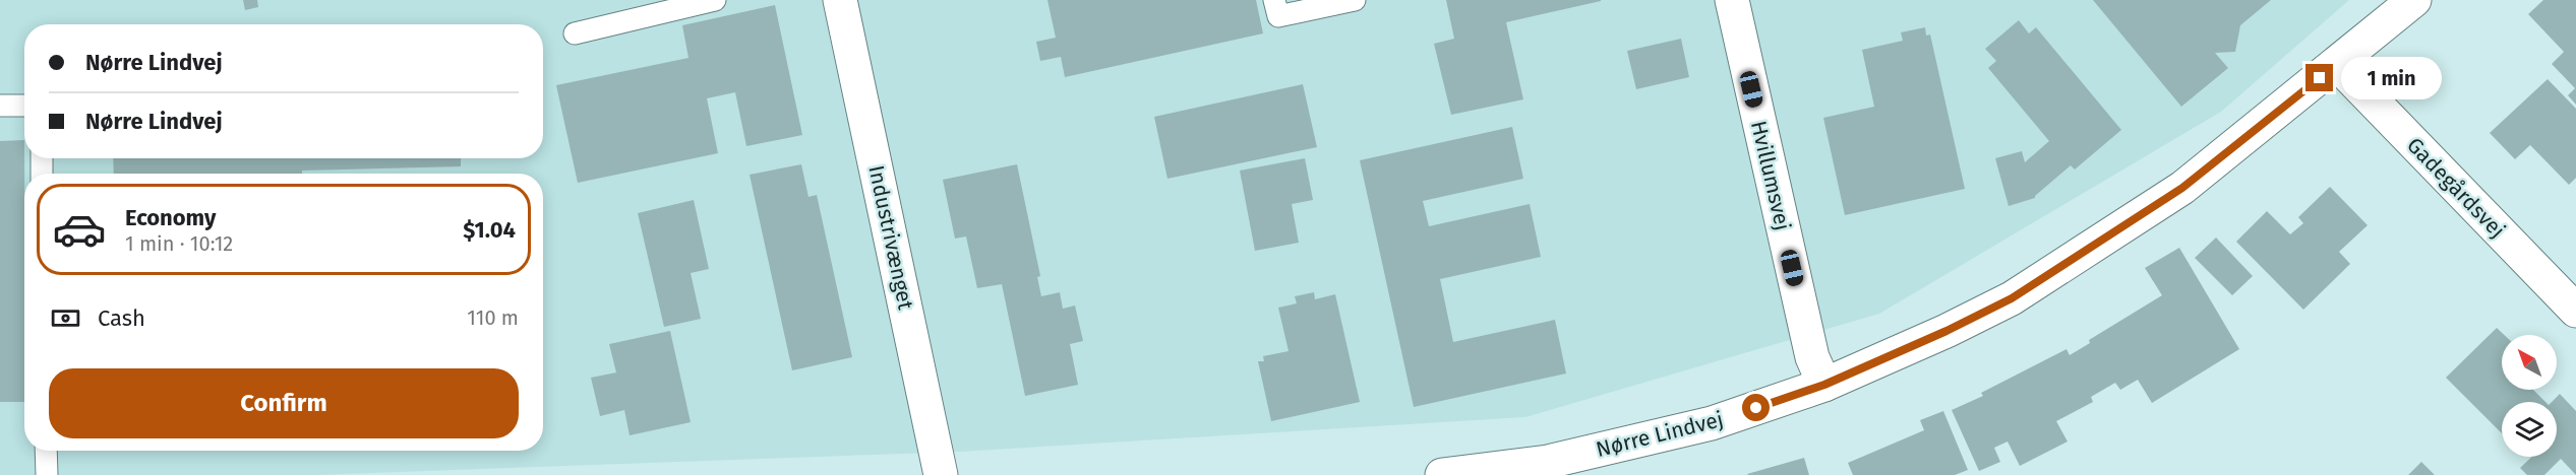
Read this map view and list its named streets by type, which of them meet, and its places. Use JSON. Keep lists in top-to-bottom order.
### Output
{
  "streets": {
    "street": [
      "Hvillumsvej",
      "Gadegårdsvej",
      "Industrivænget",
      "Nørre Lindvej"
    ]
  },
  "crossings": [
    ["Hvillumsvej", "Nørre Lindvej"],
    ["Gadegårdsvej", "Nørre Lindvej"]
  ],
  "north": "top left",
  "page": {
    "banner": ["Nørre Lindvej", "Nørre Lindvej"],
    "bubble": "1 min",
    "list": [
      {
        "name": "Economy",
        "note": "1 min · 10:12",
        "value": "$1.04"
      }
    ],
    "pay": ["Cash", "110 m"],
    "buttons": "Confirm"
  }
}
